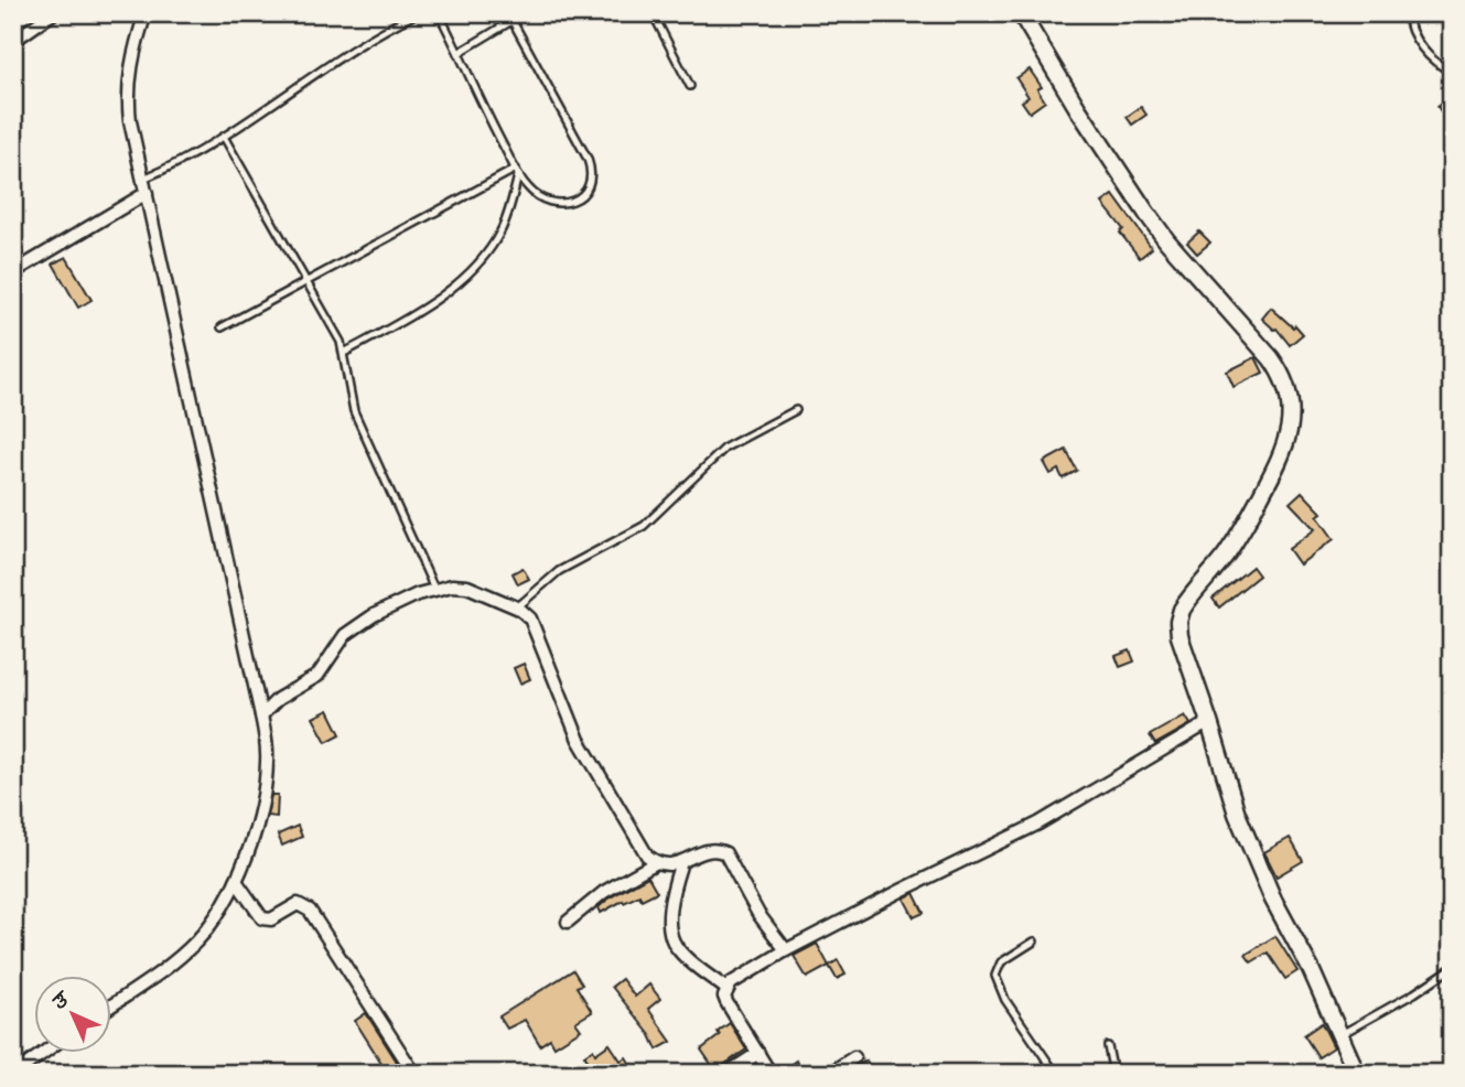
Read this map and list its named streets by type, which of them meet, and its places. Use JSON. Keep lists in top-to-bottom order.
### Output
{
  "north": "top left"
}
